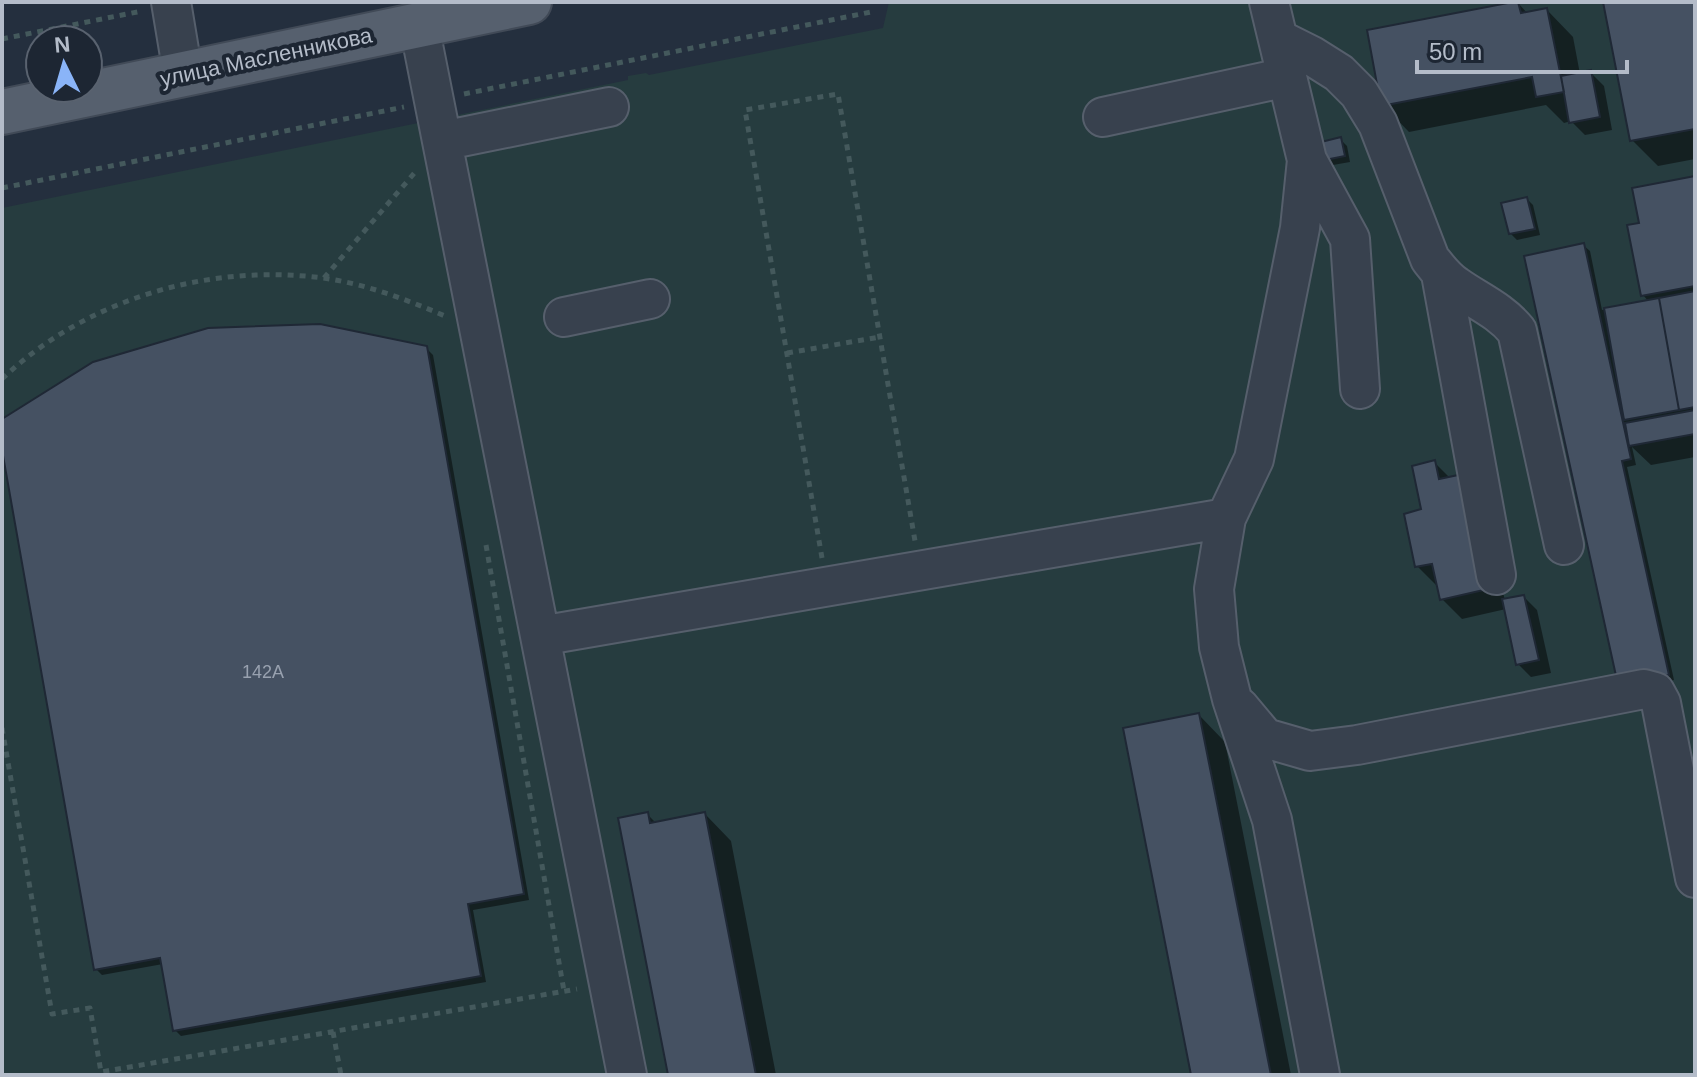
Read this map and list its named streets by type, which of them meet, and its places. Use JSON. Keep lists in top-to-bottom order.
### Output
{
  "streets": {
    "main road": ["улица Масленникова"]
  },
  "house_numbers": ["142А"],
  "scale_bar": "50 m",
  "north": "top"
}
